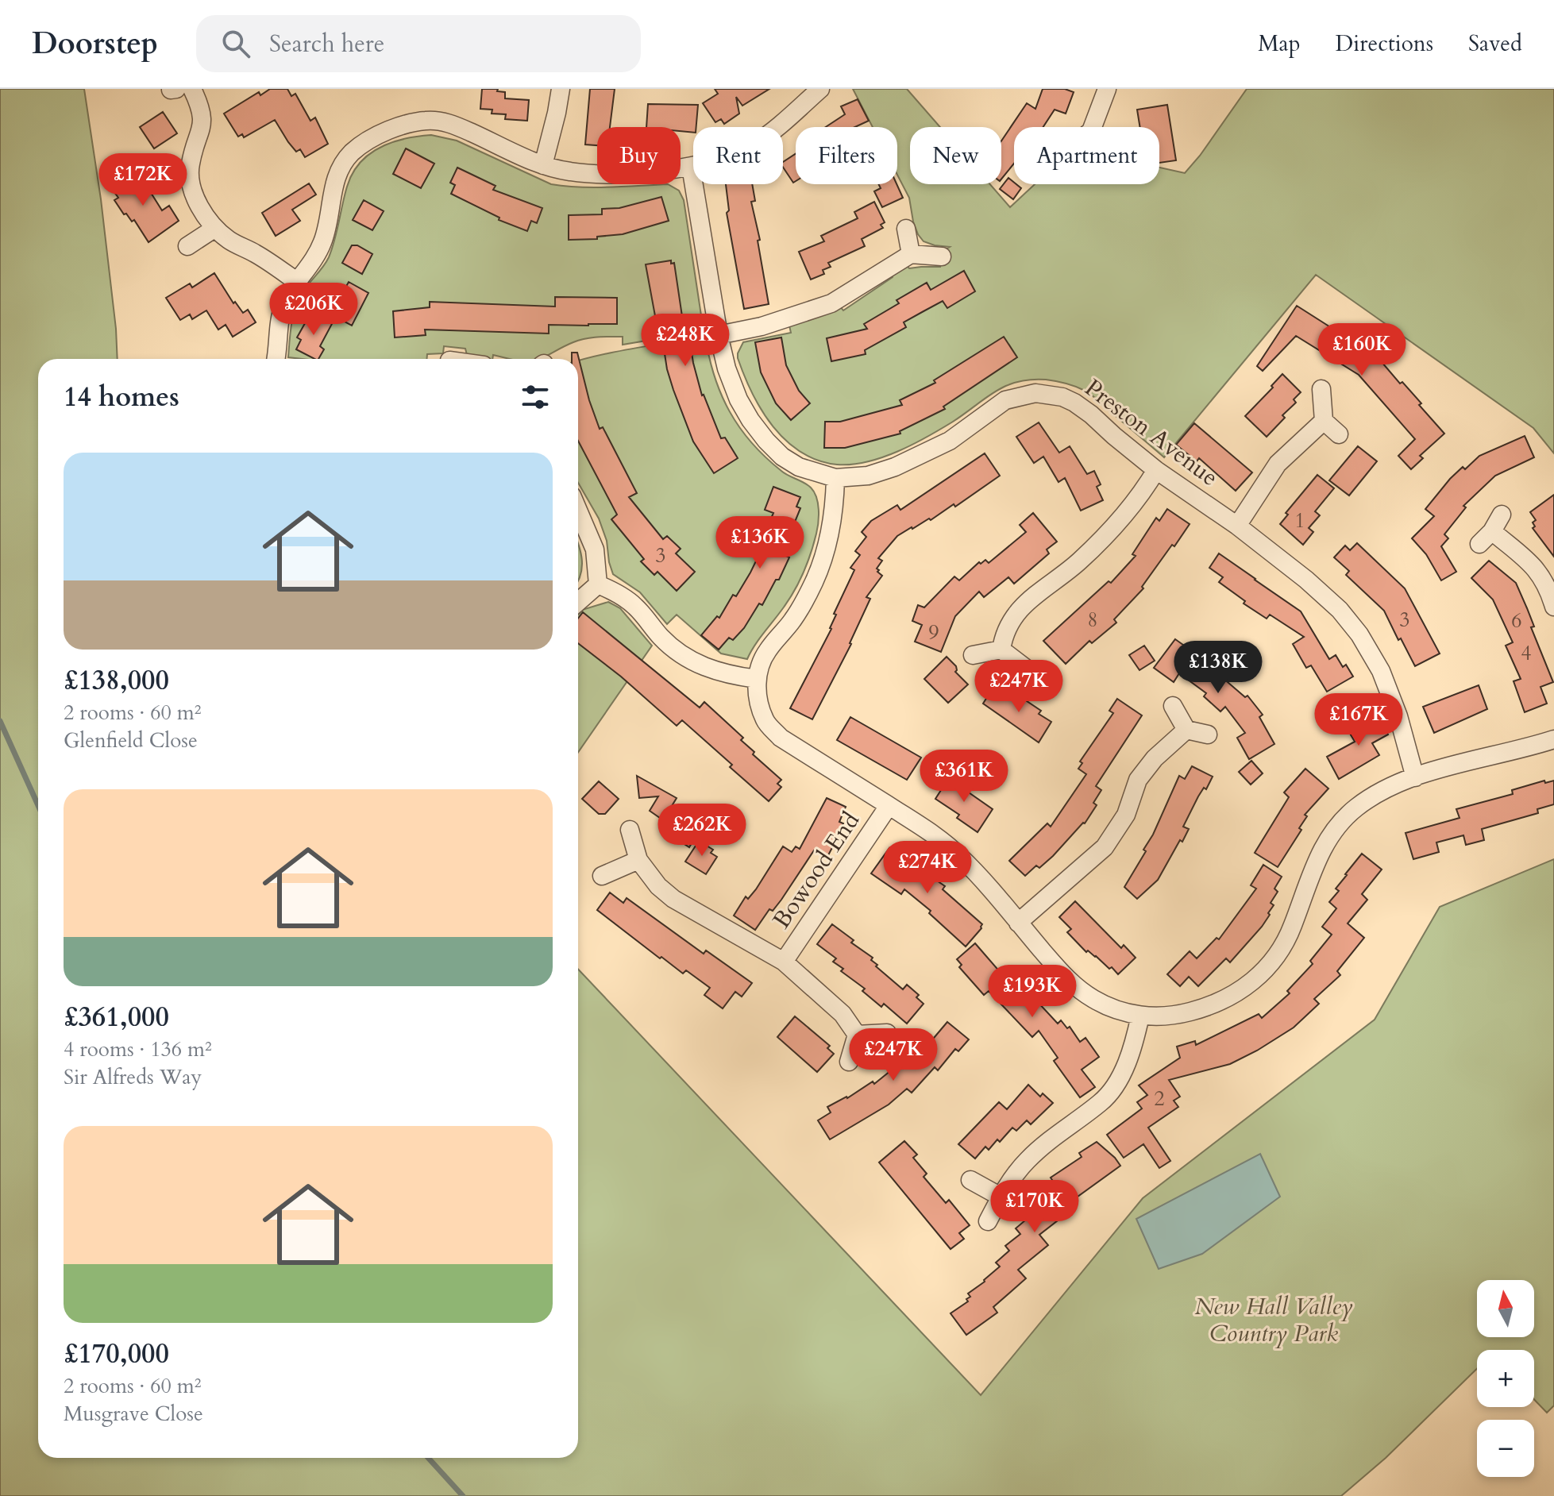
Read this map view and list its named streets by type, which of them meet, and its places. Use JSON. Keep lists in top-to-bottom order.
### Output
{
  "streets": {
    "street": ["Preston Avenue", "Bowood End"]
  },
  "parks": ["New Hall Valley Country Park"],
  "house_numbers": [
    "1",
    "3",
    "8",
    "3",
    "6",
    "9",
    "4",
    "2"
  ],
  "north": "top",
  "page": {
    "header": "Doorstep",
    "search": "Search here",
    "nav": ["Map", "Directions", "Saved"],
    "chip": [
      "Buy",
      "Rent",
      "Filters",
      "New",
      "Apartment"
    ],
    "price": [
      "£172K",
      "£206K",
      "£248K",
      "£160K",
      "£136K",
      "£138K",
      "£247K",
      "£167K",
      "£361K",
      "£262K",
      "£274K",
      "£193K",
      "£247K",
      "£170K"
    ],
    "heading": "14 homes",
    "list": [
      {
        "name": "£138,000",
        "note": "2 rooms · 60 m² · Glenfield Close"
      },
      {
        "name": "£361,000",
        "note": "4 rooms · 136 m² · Sir Alfreds Way"
      },
      {
        "name": "£170,000",
        "note": "2 rooms · 60 m² · Musgrave Close"
      }
    ],
    "map_buttons": ["+", "−"]
  }
}
